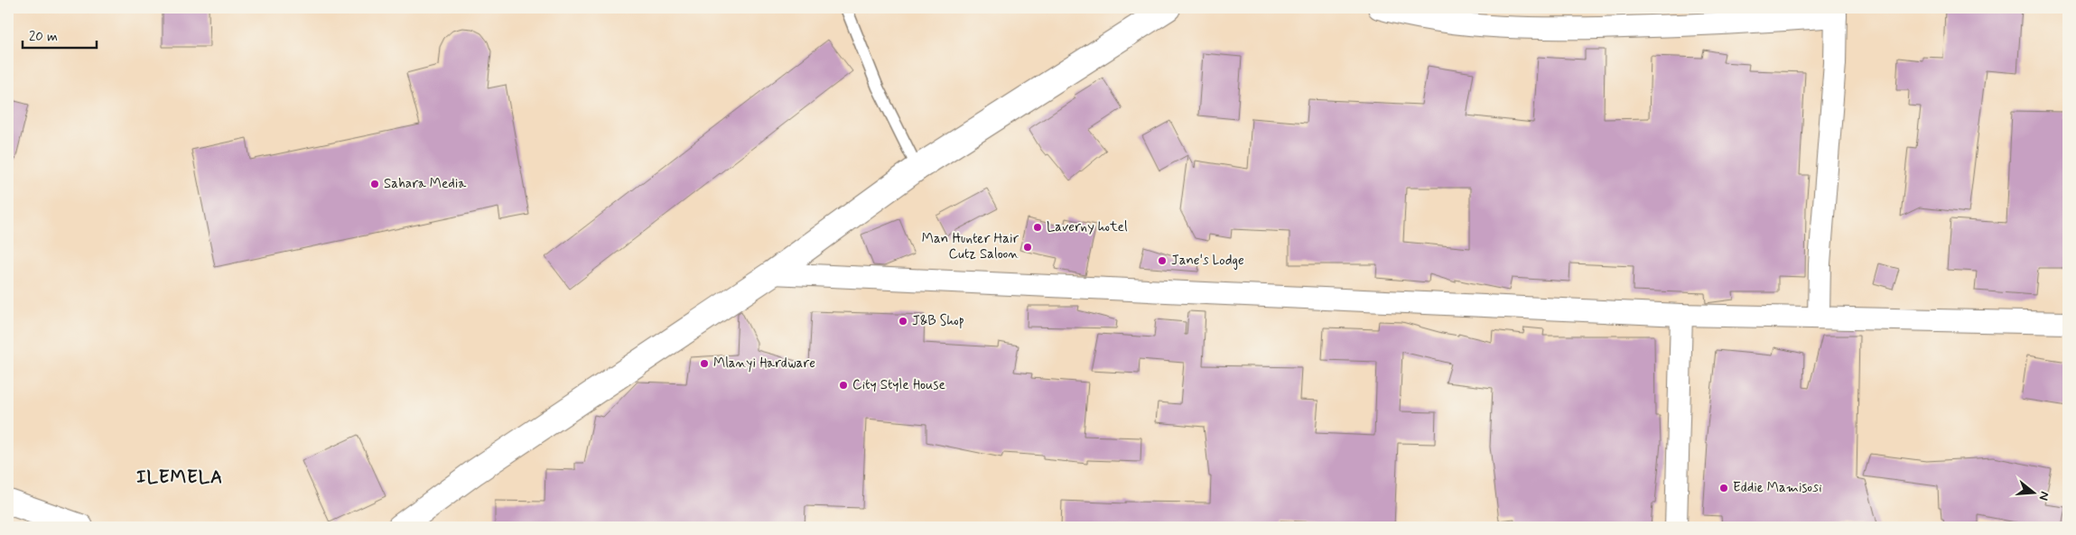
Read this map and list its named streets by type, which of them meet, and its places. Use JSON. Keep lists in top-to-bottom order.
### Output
{
  "districts": ["ILEMELA"],
  "places": [
    "Sahara Media",
    "Laverny hotel",
    "Man Hunter Hair Cutz Saloon",
    "Jane's Lodge",
    "J&B Shop",
    "Mlanyi Hardware",
    "City Style House",
    "Eddie Mamisosi"
  ],
  "scale_bar": "20 m",
  "north": "right"
}
